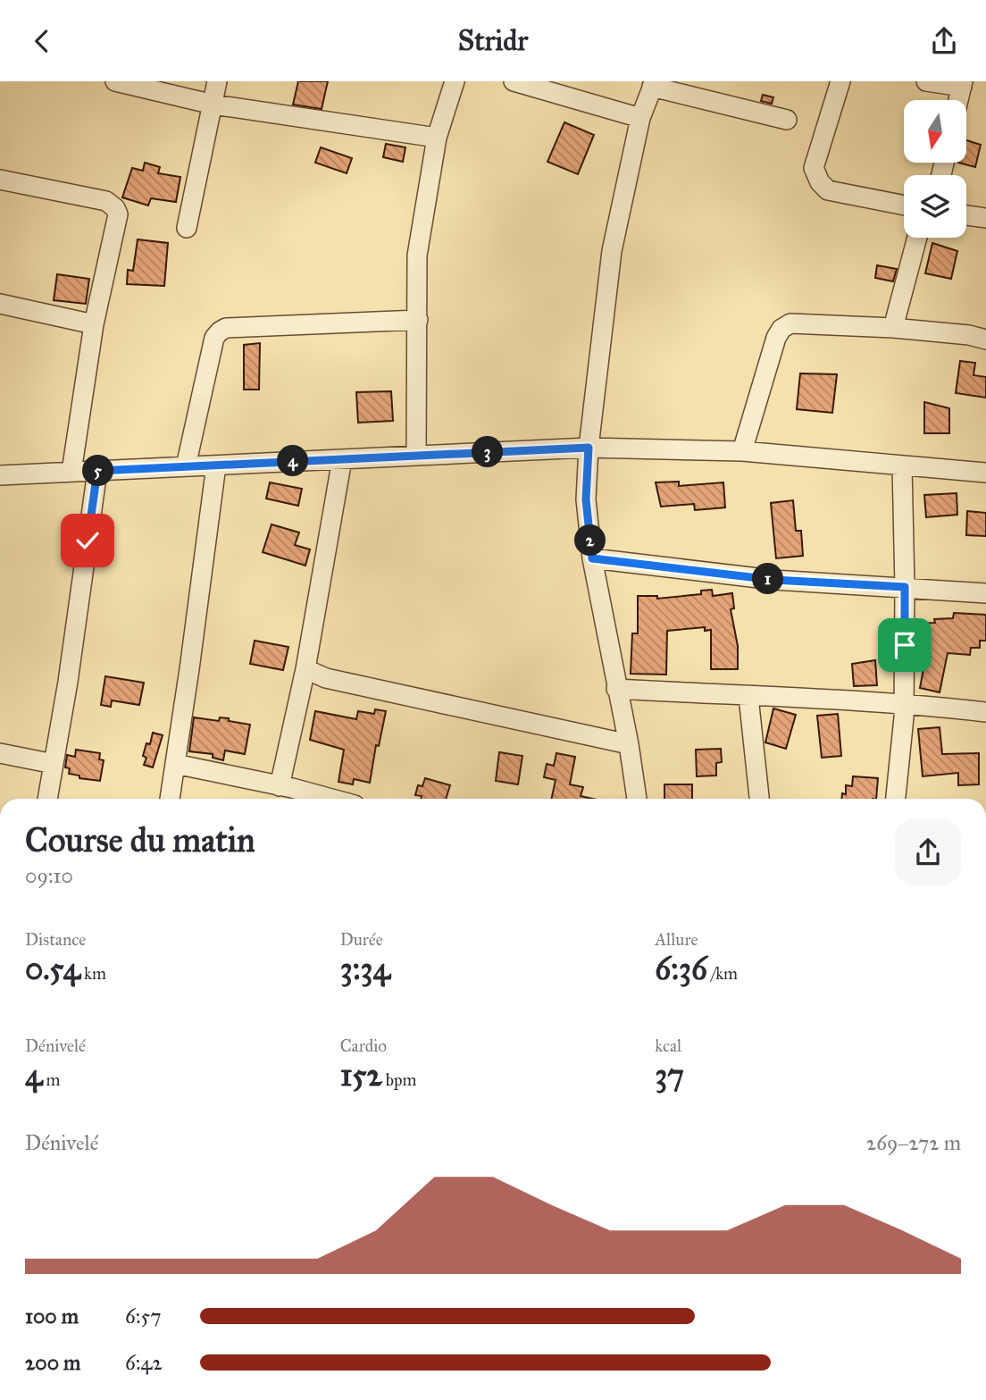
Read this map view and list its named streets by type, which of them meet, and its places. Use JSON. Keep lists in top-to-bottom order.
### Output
{
  "north": "bottom",
  "page": {
    "header": "Stridr",
    "pins": [
      "3",
      "4",
      "5",
      "2",
      "1"
    ],
    "heading": ["Course du matin", "09:10"],
    "stats": [
      ["Distance", "0.54 km"],
      ["Durée", "3:34"],
      ["Allure", "6:36 /km"],
      ["Dénivelé", "4 m"],
      ["Cardio", "152 bpm"],
      ["kcal", "37"]
    ],
    "chart": ["Dénivelé", "269–272 m"],
    "list": [
      {
        "name": "100 m",
        "note": "6:57"
      },
      {
        "name": "200 m",
        "note": "6:42"
      }
    ]
  }
}
